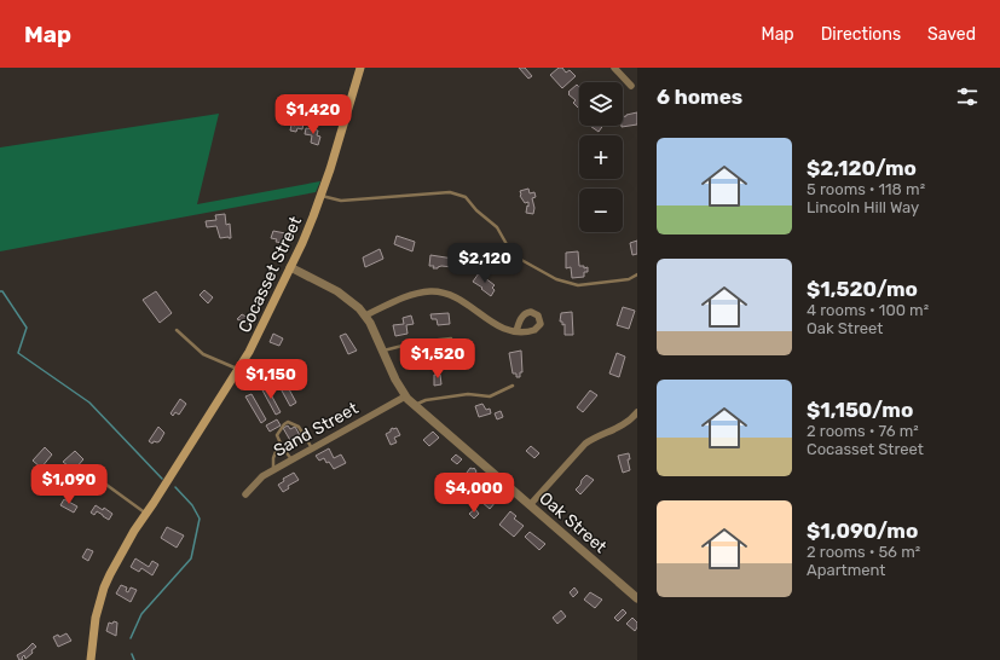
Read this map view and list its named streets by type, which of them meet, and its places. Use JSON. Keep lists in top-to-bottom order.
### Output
{
  "streets": {
    "main road": ["Cocasset Street"],
    "street": ["Sand Street", "Oak Street"]
  },
  "crossings": [
    ["Cocasset Street", "Oak Street"],
    ["Sand Street", "Oak Street"]
  ],
  "page": {
    "header": "Map",
    "nav": ["Map", "Directions", "Saved"],
    "heading": "6 homes",
    "map_buttons": ["+", "−"],
    "price": [
      "$1,420",
      "$2,120",
      "$1,520",
      "$1,150",
      "$1,090",
      "$4,000"
    ],
    "list": [
      {
        "name": "$2,120/mo",
        "note": "5 rooms · 118 m² · Lincoln Hill Way"
      },
      {
        "name": "$1,520/mo",
        "note": "4 rooms · 100 m² · Oak Street"
      },
      {
        "name": "$1,150/mo",
        "note": "2 rooms · 76 m² · Cocasset Street"
      },
      {
        "name": "$1,090/mo",
        "note": "2 rooms · 56 m² · Apartment"
      }
    ]
  }
}
